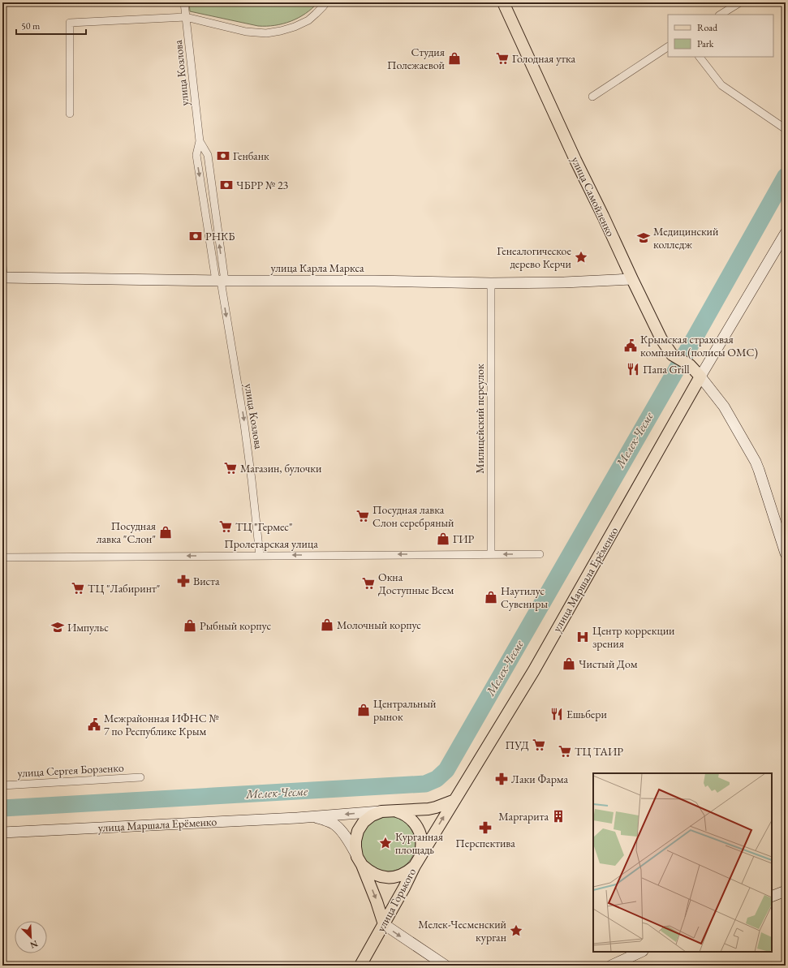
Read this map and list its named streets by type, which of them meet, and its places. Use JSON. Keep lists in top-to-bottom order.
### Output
{
  "streets": {
    "main road": [
      "улица Самойленко",
      "улица Карла Маркса",
      "улица Маршала Ерёменко",
      "улица Горького"
    ],
    "street": [
      "улица Козлова",
      "Милицейский переулок",
      "Пролетарская улица",
      "улица Сергея Борзенко"
    ]
  },
  "crossings": [
    ["улица Козлова", "улица Карла Маркса"],
    ["улица Козлова", "Пролетарская улица"],
    ["улица Самойленко", "улица Карла Маркса"],
    ["улица Самойленко", "улица Маршала Ерёменко"],
    ["улица Карла Маркса", "Милицейский переулок"],
    ["Милицейский переулок", "Пролетарская улица"],
    ["улица Маршала Ерёменко", "улица Горького"]
  ],
  "one_way": ["Пролетарская улица", "улица Горького"],
  "water": ["Мелек-Чесме"],
  "places": {
    "shop": [
      "Студия Полежаевой",
      "Посудная лавка \"Слон\"",
      "ГИР",
      "Наутилус Сувениры",
      "Молочный корпус",
      "Рыбный корпус",
      "Чистый Дом",
      "Центральный рынок"
    ],
    "supermarket": [
      "Голодная утка",
      "Магазин, булочки",
      "Посудная лавка Слон серебряный",
      "ТЦ \"Гермес\"",
      "Окна Доступные Всем",
      "ТЦ \"Лабиринт\"",
      "ПУД",
      "ТЦ ТАИР"
    ],
    "bank": ["Генбанк", "ЧБРР № 23", "РНКБ"],
    "school or university": ["Медицинский колледж", "Импульс"],
    "place": ["Генеалогическое дерево Керчи", "Курганная площадь", "Мелек-Чесменский курган"],
    "public building": ["Крымская страховая компания (полисы ОМС)", "Межрайонная ИФНС № 7 по Республике Крым"],
    "restaurant": ["Папа Grill", "Ешьбери"],
    "pharmacy": ["Виста", "Лаки Фарма", "Перспектива"],
    "hospital": ["Центр коррекции зрения"],
    "building": ["Маргарита"]
  },
  "legend": ["Road", "Park"],
  "scale_bar": "50 m",
  "north": "bottom right"
}
